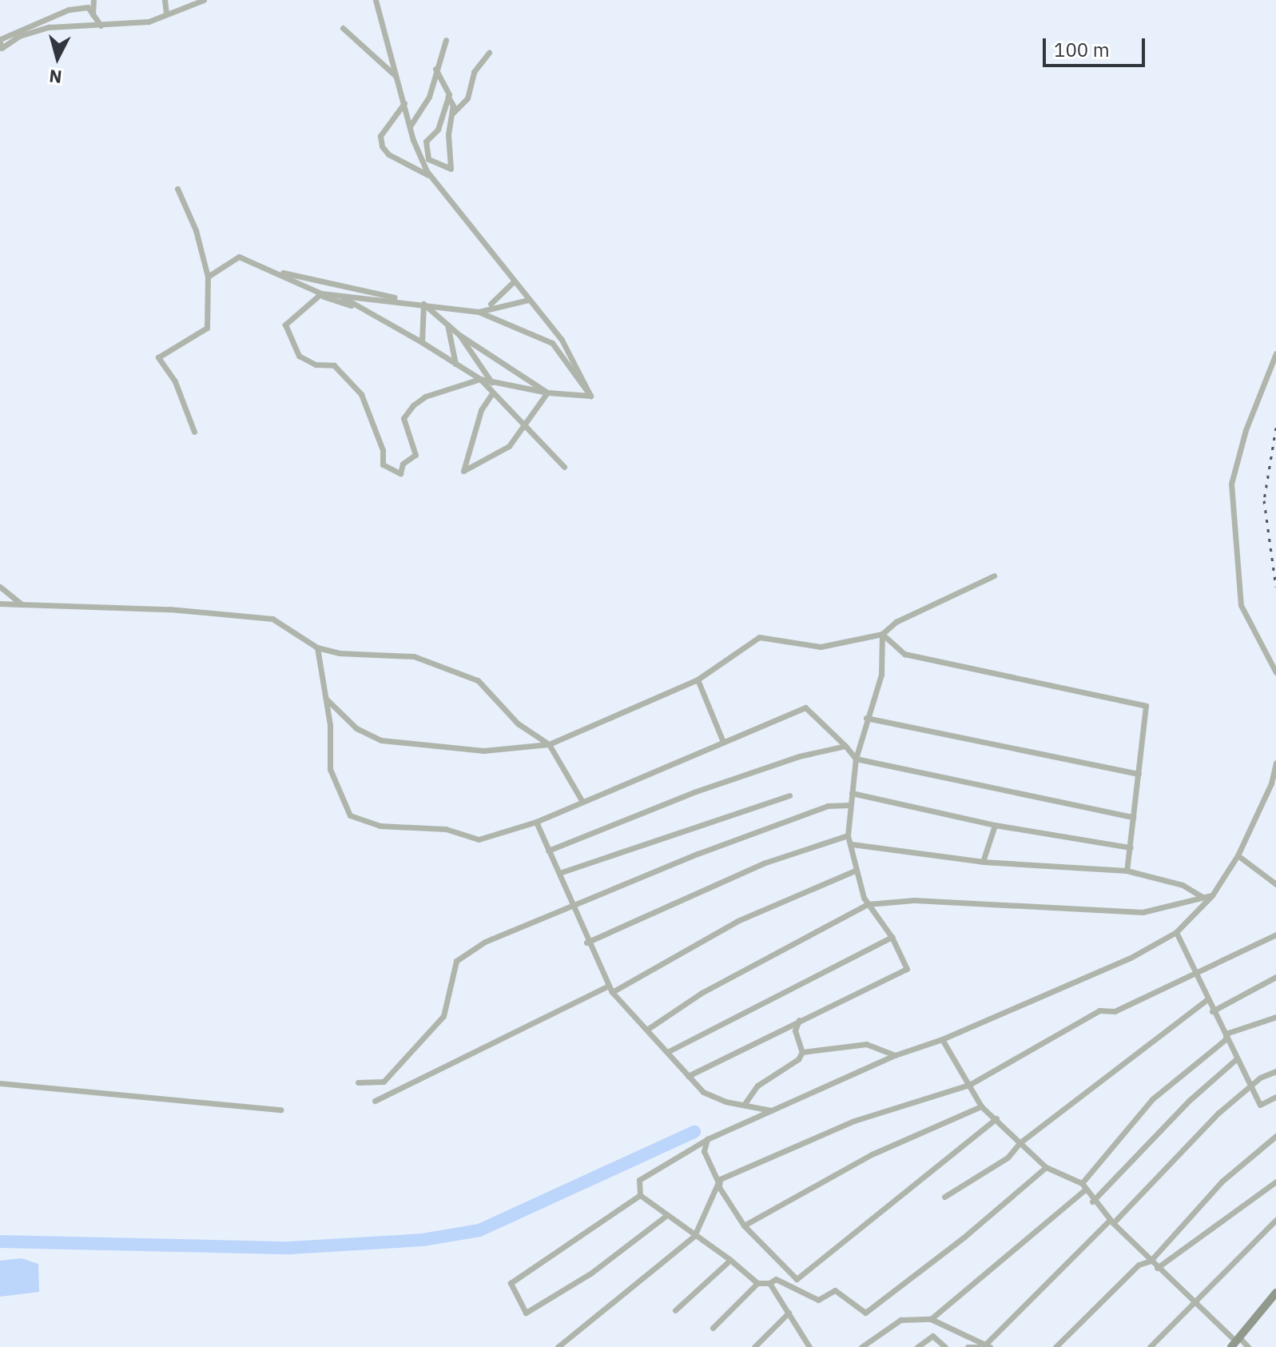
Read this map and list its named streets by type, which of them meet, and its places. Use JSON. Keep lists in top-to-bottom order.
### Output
{
  "scale_bar": "100 m",
  "north": "bottom"
}
